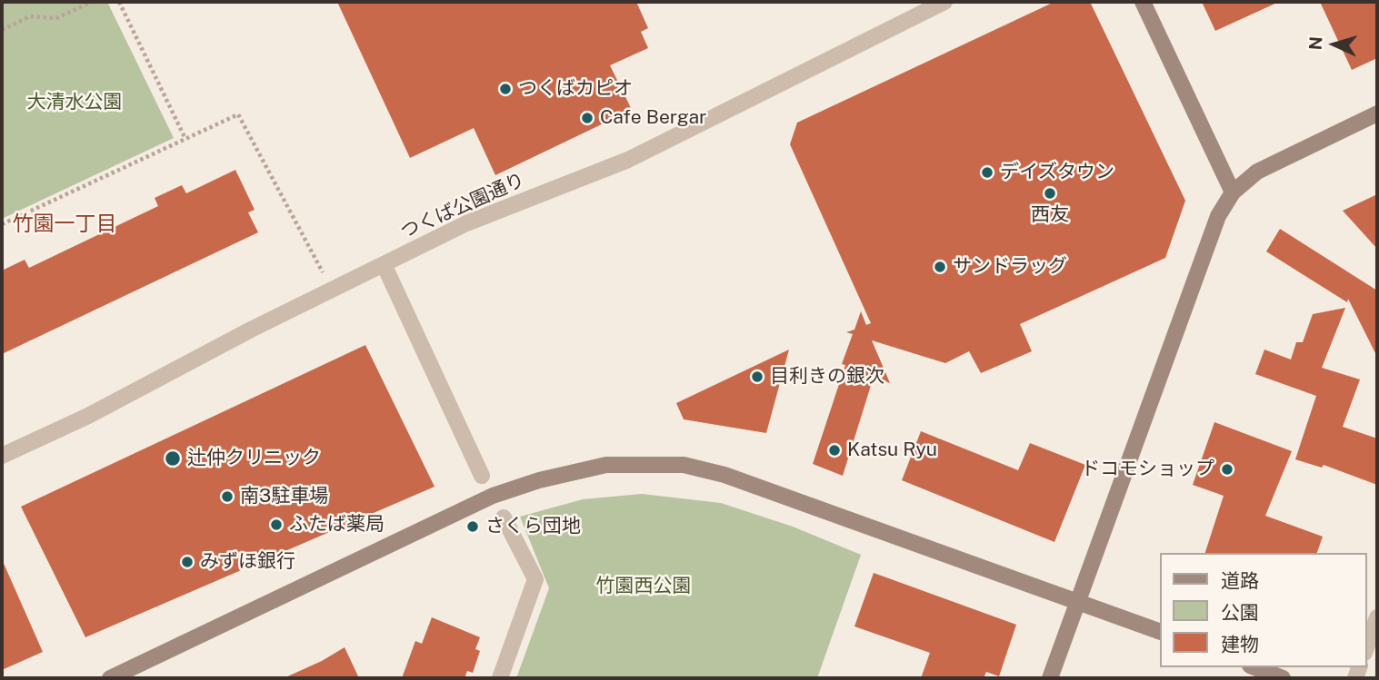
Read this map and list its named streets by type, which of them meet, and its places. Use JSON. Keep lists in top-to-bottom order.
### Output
{
  "streets": {
    "street": ["つくば公園通り"]
  },
  "districts": ["竹園一丁目"],
  "parks": ["大清水公園", "竹園西公園"],
  "places": [
    "つくばカピオ",
    "Cafe Bergar",
    "デイズタウン",
    "西友",
    "サンドラッグ",
    "目利きの銀次",
    "Katsu Ryu",
    "辻仲クリニック",
    "ドコモショップ",
    "南3駐車場",
    "ふたば薬局",
    "さくら団地",
    "みずほ銀行"
  ],
  "legend": ["道路", "公園", "建物"],
  "north": "left"
}
